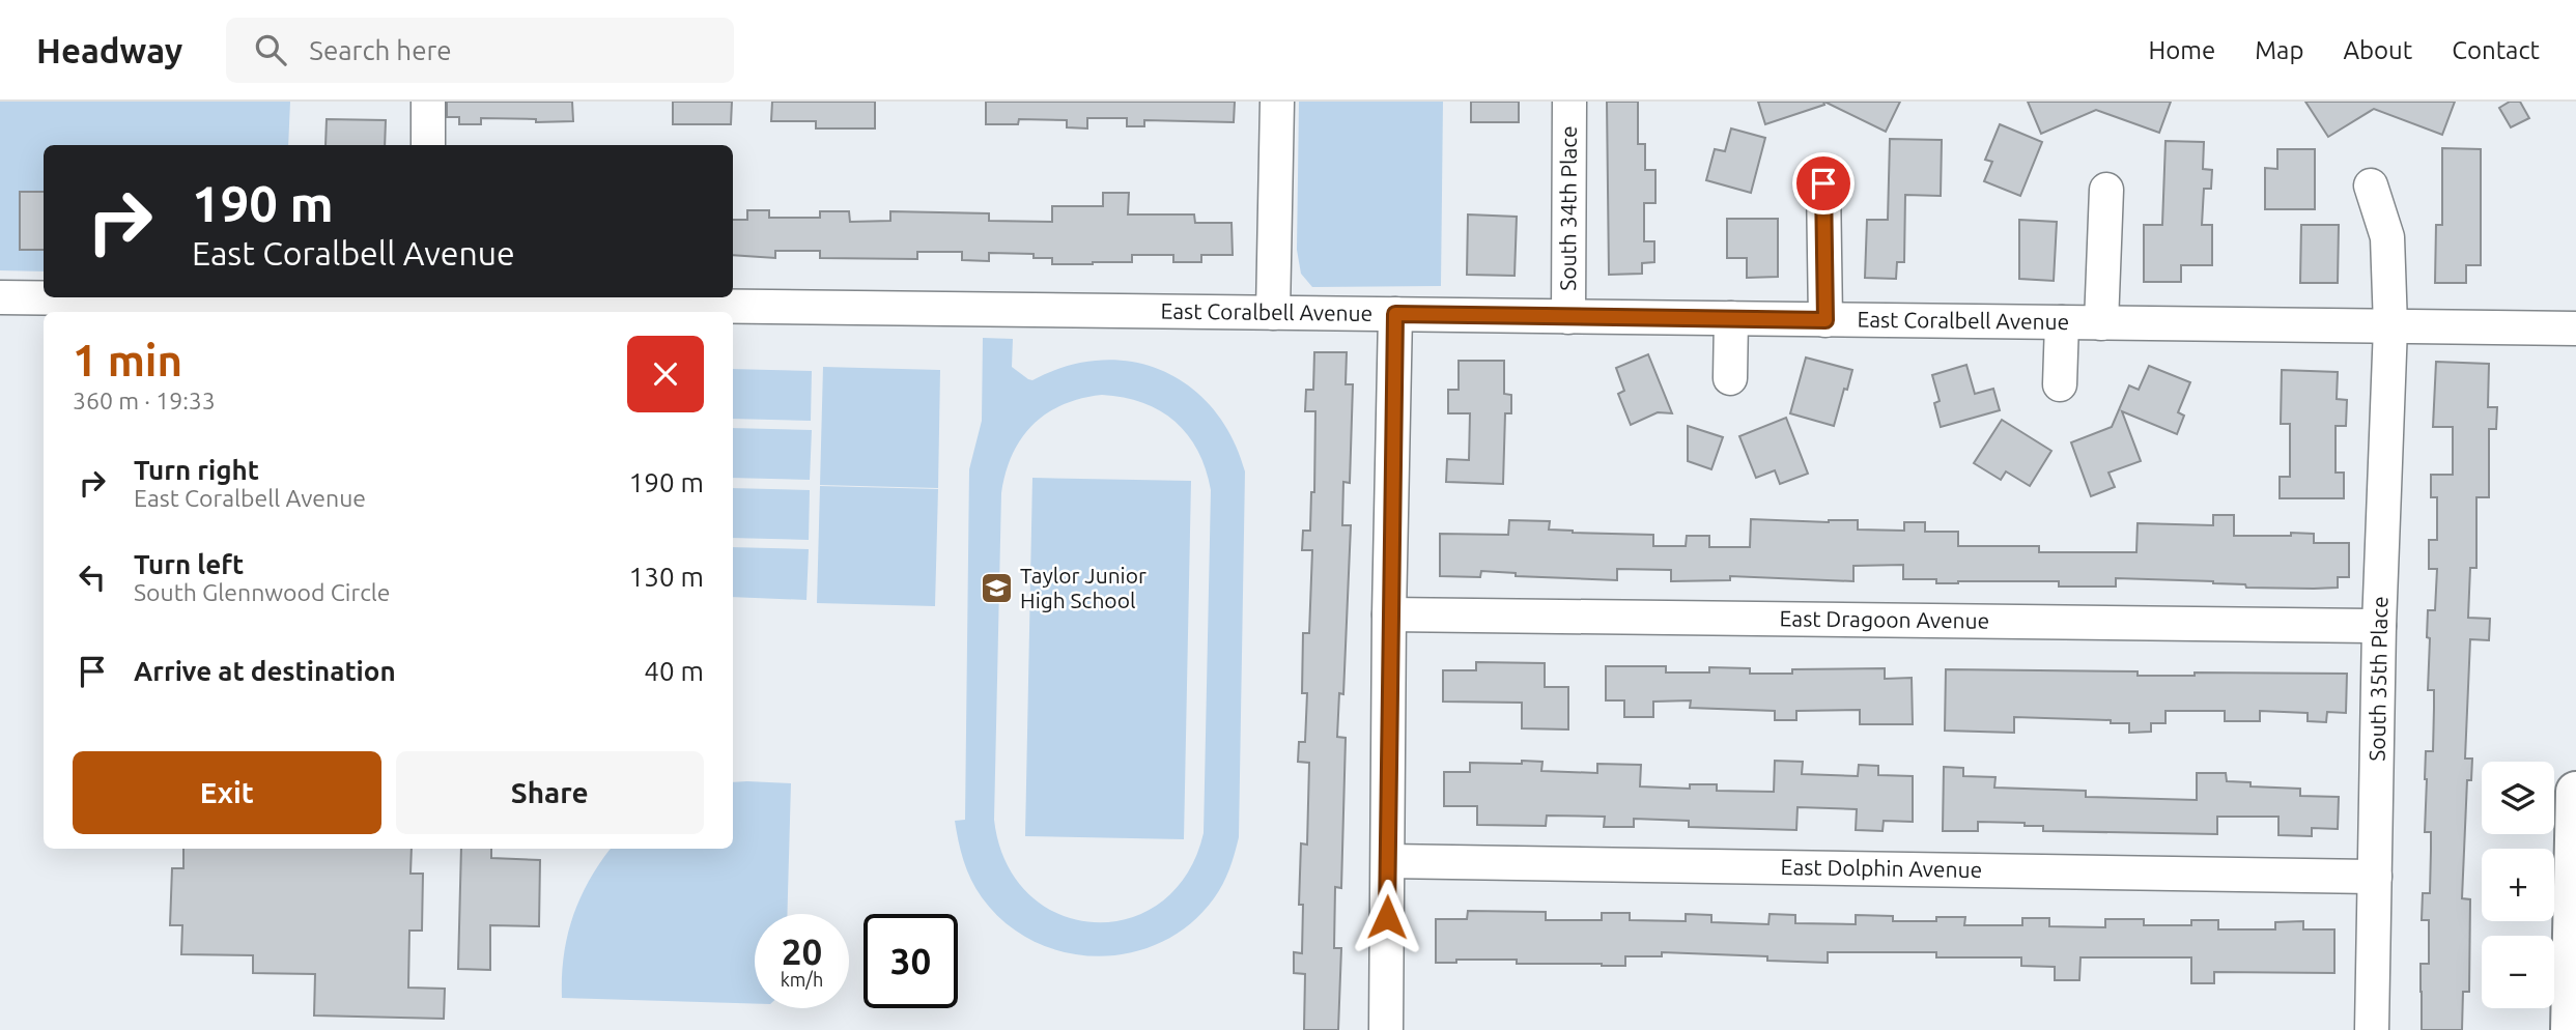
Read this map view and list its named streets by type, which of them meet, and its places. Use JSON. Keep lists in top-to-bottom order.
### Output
{
  "streets": {
    "street": [
      "South 34th Place",
      "East Coralbell Avenue",
      "East Dragoon Avenue",
      "South 35th Place",
      "East Dolphin Avenue"
    ]
  },
  "crossings": [
    ["South 34th Place", "East Coralbell Avenue"],
    ["East Coralbell Avenue", "South 35th Place"],
    ["East Dragoon Avenue", "South 35th Place"],
    ["South 35th Place", "East Dolphin Avenue"]
  ],
  "places": {
    "school or university": ["Taylor Junior High School"]
  },
  "page": {
    "header": "Headway",
    "search": "Search here",
    "nav": [
      "Home",
      "Map",
      "About",
      "Contact"
    ],
    "turn": ["190 m", "East Coralbell Avenue"],
    "heading": ["1 min", "360 m · 19:33"],
    "list": [
      {
        "name": "Turn right",
        "note": "East Coralbell Avenue",
        "value": "190 m"
      },
      {
        "name": "Turn left",
        "note": "South Glennwood Circle",
        "value": "130 m"
      },
      {
        "name": "Arrive at destination",
        "value": "40 m"
      }
    ],
    "buttons": ["Exit", "Share"],
    "map_buttons": ["+", "−"],
    "speed": "20 km/h",
    "limit": "30"
  }
}
